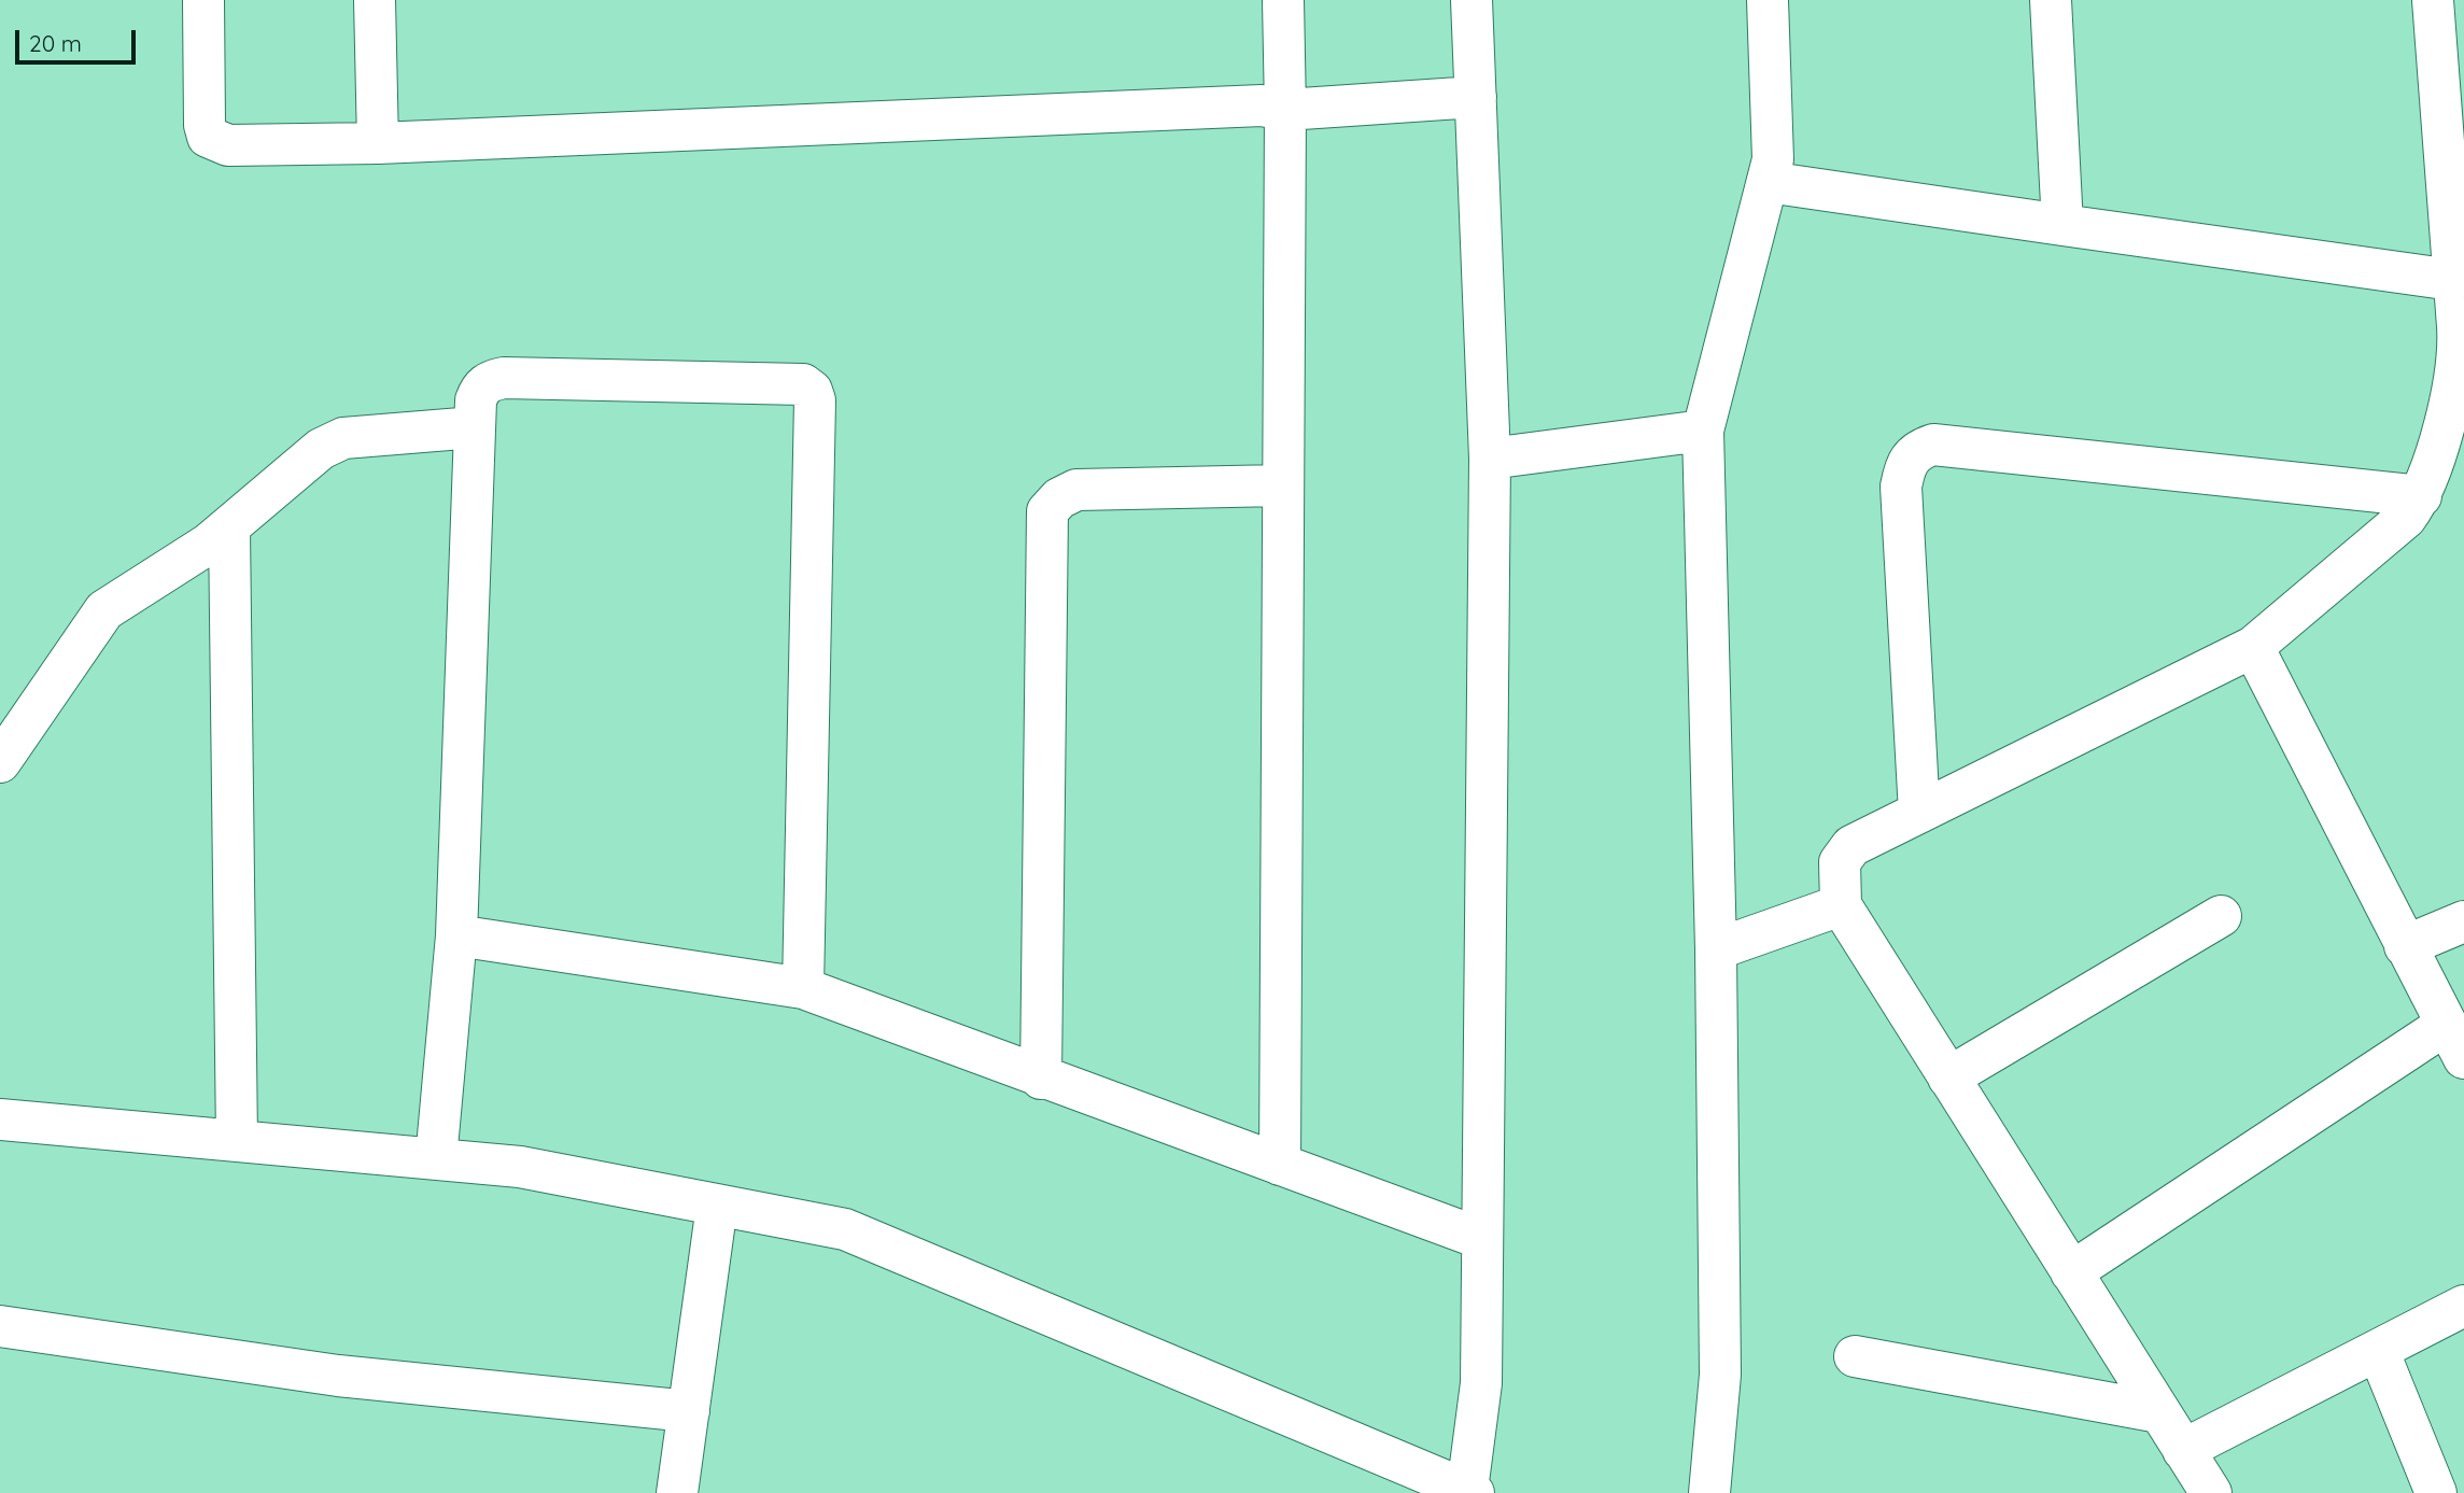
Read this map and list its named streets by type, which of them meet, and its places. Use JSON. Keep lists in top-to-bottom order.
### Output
{
  "scale_bar": "20 m"
}
